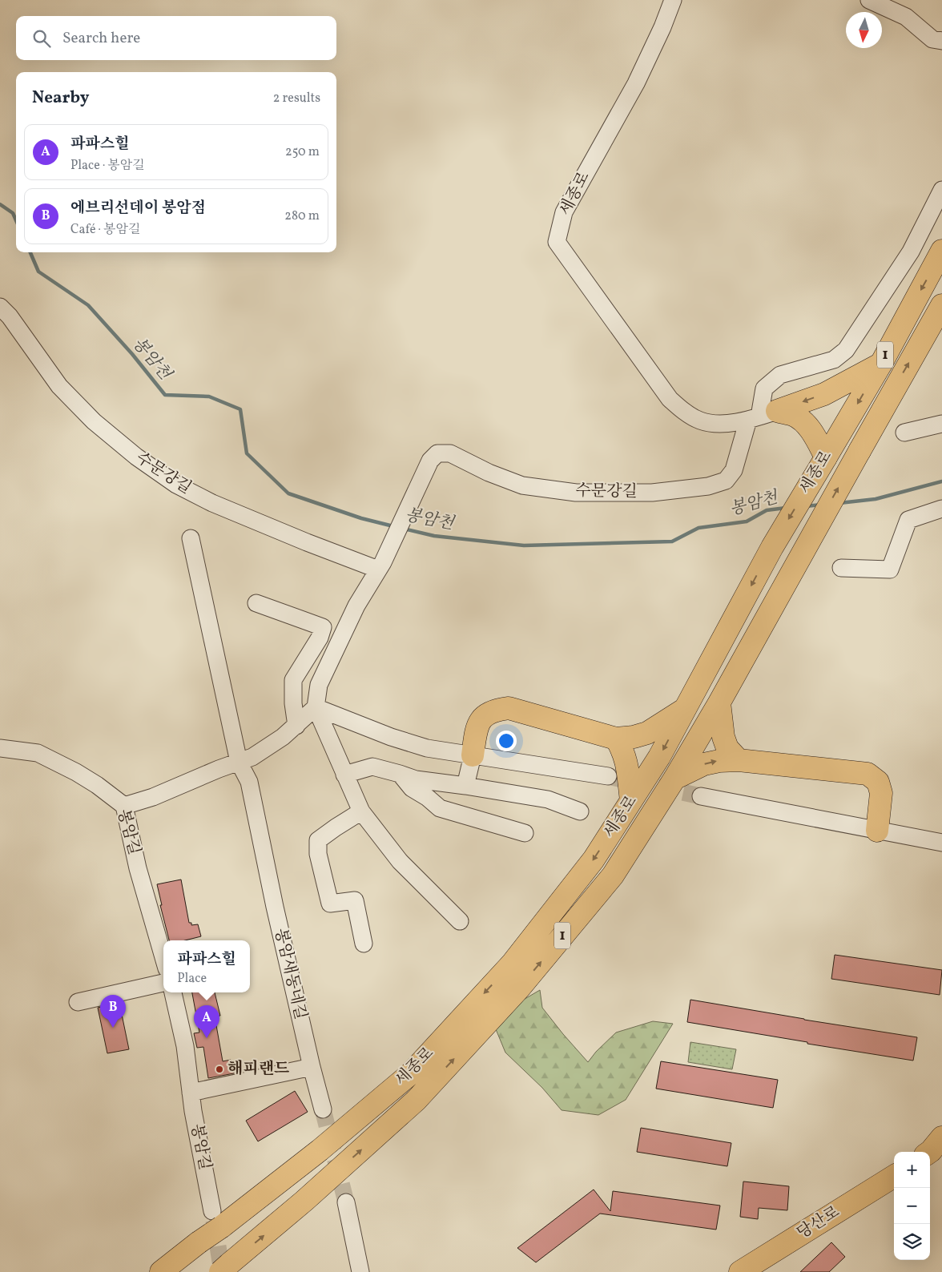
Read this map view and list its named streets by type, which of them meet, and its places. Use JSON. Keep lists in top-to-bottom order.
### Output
{
  "streets": {
    "main road": ["세종로", "1", "당산로"],
    "street": ["수문강길", "봉암길", "봉암새동네길"]
  },
  "crossings": [
    ["세종로", "수문강길"],
    ["세종로", "봉암길"]
  ],
  "water": ["봉암천"],
  "places": ["해피랜드"],
  "north": "bottom",
  "page": {
    "search": "Search here",
    "heading": ["Nearby", "2 results"],
    "list": [
      {
        "mark": "A",
        "name": "파파스힐",
        "note": "Place · 봉암길",
        "value": "250 m"
      },
      {
        "mark": "B",
        "name": "에브리선데이 봉암점",
        "note": "Café · 봉암길",
        "value": "280 m"
      }
    ],
    "popup": ["파파스힐", "Place"],
    "pins": ["B", "A"],
    "map_buttons": ["+", "−"]
  }
}
